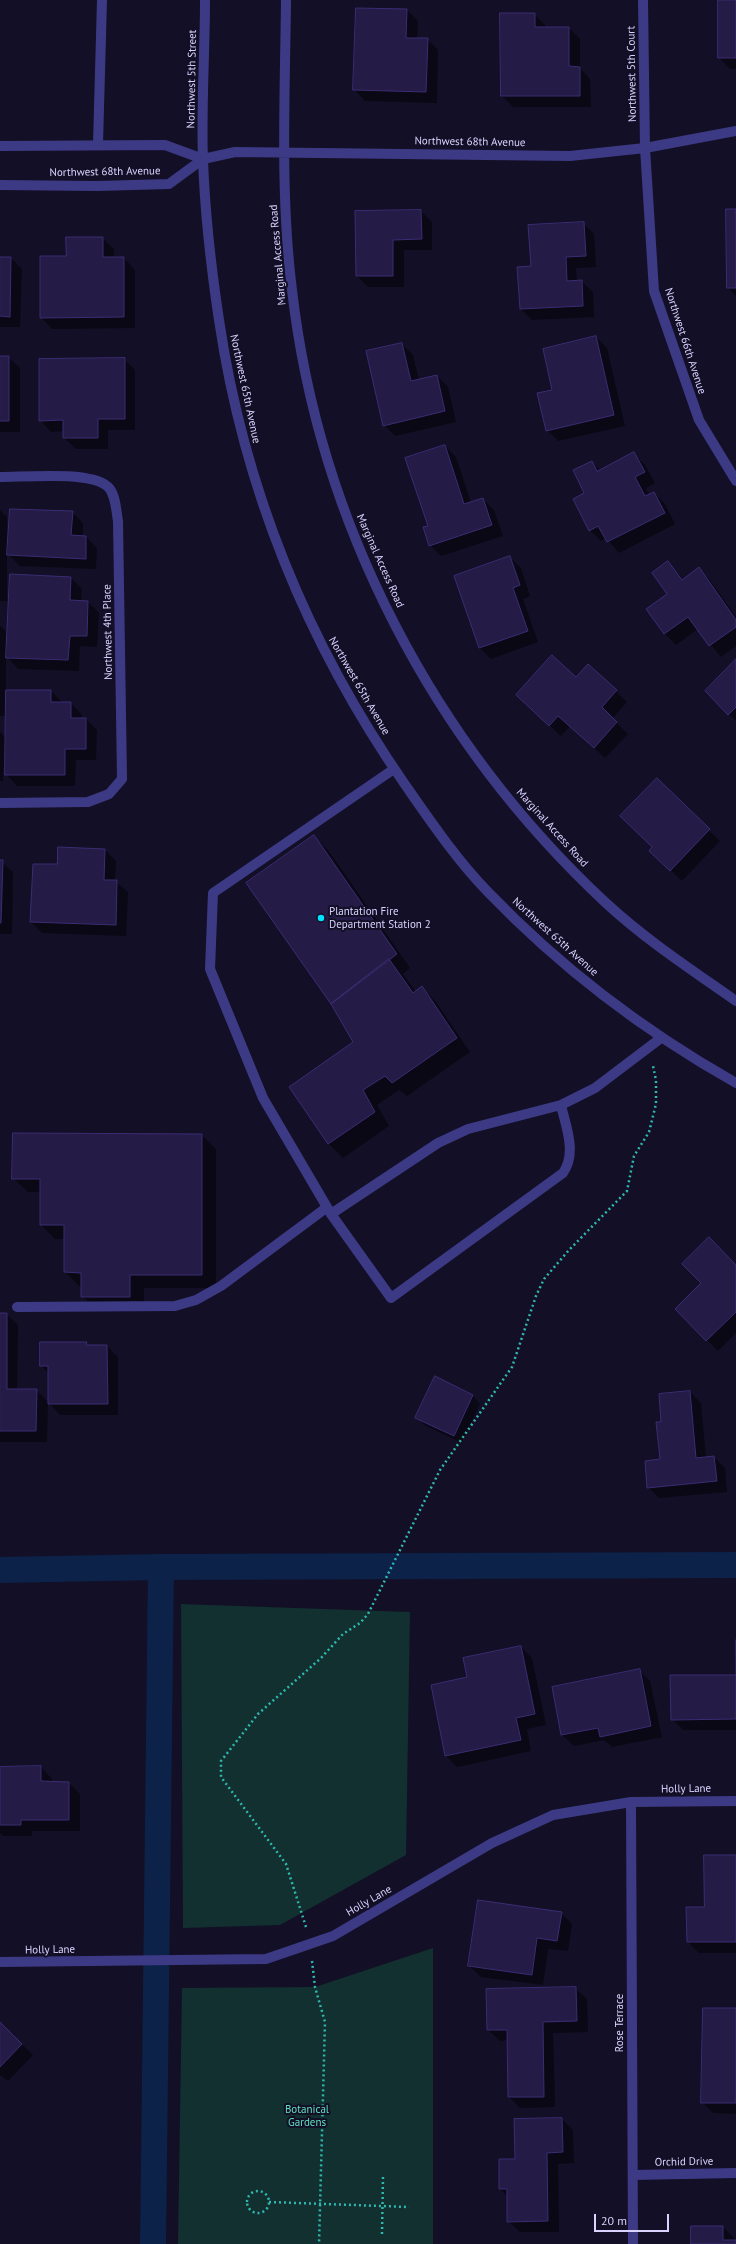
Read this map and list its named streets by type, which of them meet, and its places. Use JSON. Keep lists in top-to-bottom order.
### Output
{
  "streets": {
    "street": [
      "Northwest 5th Court",
      "Northwest 5th Street",
      "Northwest 68th Avenue",
      "Marginal Access Road",
      "Northwest 66th Avenue",
      "Northwest 65th Avenue",
      "Northwest 4th Place",
      "Holly Lane",
      "Rose Terrace",
      "Orchid Drive"
    ]
  },
  "crossings": [
    ["Northwest 5th Court", "Northwest 68th Avenue"],
    ["Northwest 5th Court", "Northwest 66th Avenue"],
    ["Northwest 5th Street", "Northwest 68th Avenue"],
    ["Northwest 5th Street", "Northwest 65th Avenue"],
    ["Northwest 68th Avenue", "Marginal Access Road"],
    ["Northwest 68th Avenue", "Northwest 66th Avenue"],
    ["Northwest 68th Avenue", "Northwest 65th Avenue"],
    ["Holly Lane", "Rose Terrace"],
    ["Rose Terrace", "Orchid Drive"]
  ],
  "parks": ["Botanical Gardens"],
  "places": ["Plantation Fire Department Station 2"],
  "scale_bar": "20 m"
}
